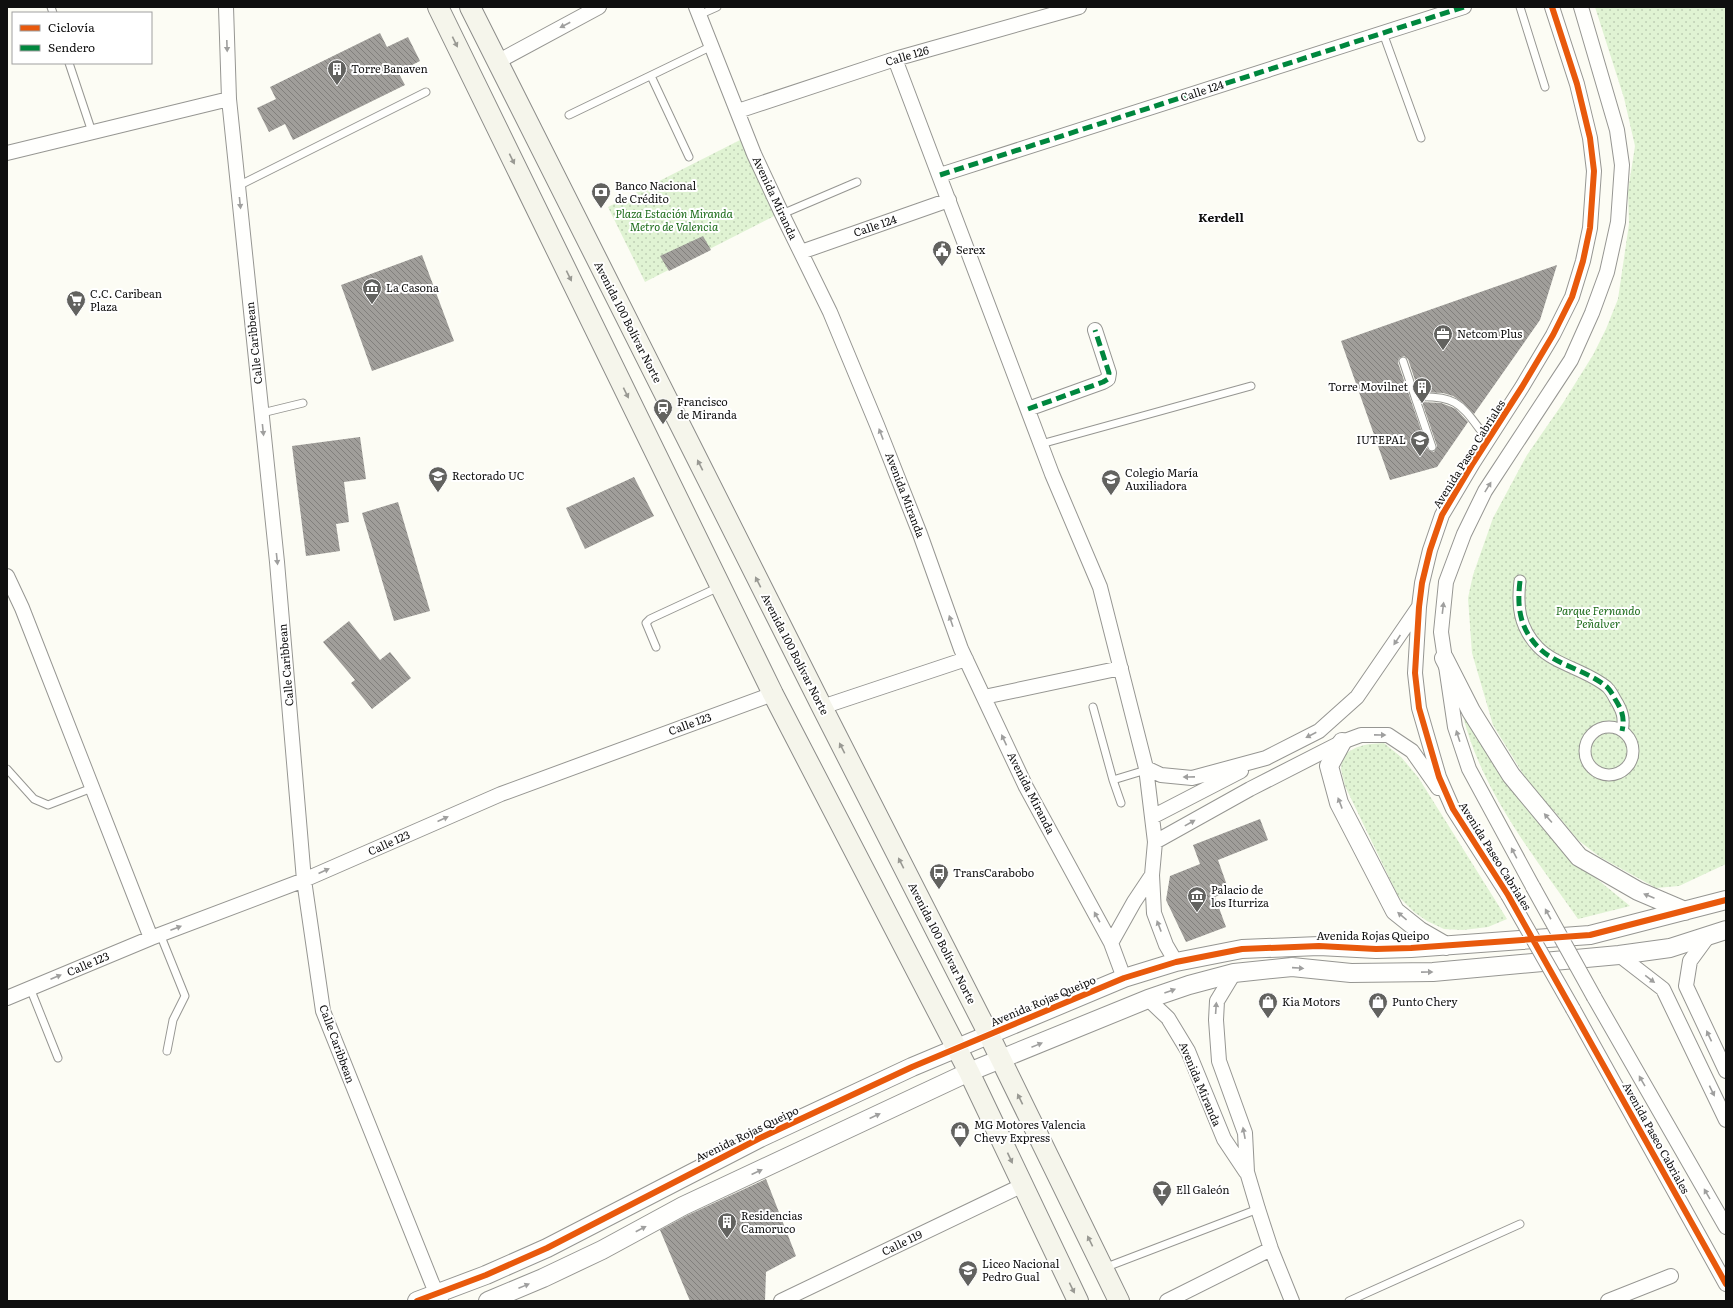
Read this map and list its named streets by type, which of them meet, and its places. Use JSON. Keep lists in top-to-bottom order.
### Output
{
  "streets": {
    "main road": ["Avenida 100 Bolívar Norte"],
    "street": [
      "Calle 126",
      "Calle 124",
      "Avenida Miranda",
      "Calle Caribbean",
      "Avenida Paseo Cabriales",
      "Calle 123",
      "Avenida Rojas Queipo",
      "Calle 119"
    ]
  },
  "crossings": [
    ["Calle 126", "Avenida Miranda"],
    ["Calle 124", "Avenida Miranda"],
    ["Avenida Miranda", "Avenida Rojas Queipo"],
    ["Avenida 100 Bolívar Norte", "Avenida Rojas Queipo"],
    ["Calle Caribbean", "Calle 123"],
    ["Calle Caribbean", "Avenida Rojas Queipo"]
  ],
  "one_way": ["Calle Caribbean", "Calle 123"],
  "districts": ["Kerdell"],
  "parks": ["Plaza Estación Miranda Metro de Valencia", "Parque Fernando Peñalver"],
  "places": {
    "building": ["Torre Banaven", "Torre Movilnet", "Residencias Camoruco"],
    "bank": ["Banco Nacional de Crédito"],
    "public building": ["Serex"],
    "museum": ["La Casona", "Palacio de los Iturriza"],
    "supermarket": ["C.C. Caribean Plaza"],
    "office": ["Netcom Plus"],
    "station": ["Francisco de Miranda"],
    "school or university": [
      "IUTEPAL",
      "Rectorado UC",
      "Colegio María Auxiliadora",
      "Liceo Nacional Pedro Gual"
    ],
    "bus stop": ["TransCarabobo"],
    "shop": ["Kia Motors", "Punto Chery", "MG Motores Valencia Chevy Express"],
    "bar": ["Ell Galeón"]
  },
  "legend": ["Ciclovía", "Sendero"]
}
